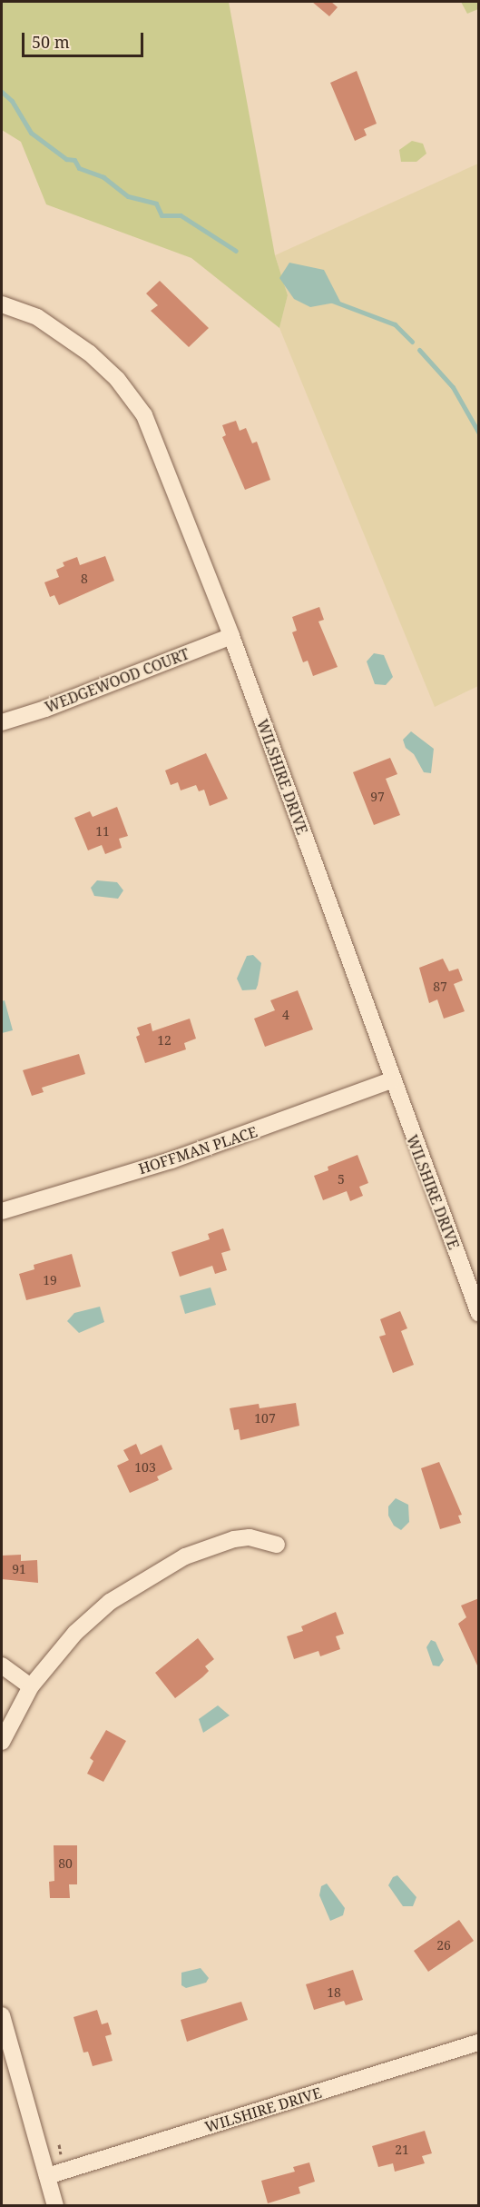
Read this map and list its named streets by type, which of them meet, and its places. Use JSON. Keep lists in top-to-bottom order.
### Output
{
  "streets": {
    "street": ["WEDGEWOOD COURT", "WILSHIRE DRIVE", "HOFFMAN PLACE"]
  },
  "crossings": [
    ["WEDGEWOOD COURT", "WILSHIRE DRIVE"],
    ["WILSHIRE DRIVE", "HOFFMAN PLACE"]
  ],
  "house_numbers": [
    "8",
    "97",
    "11",
    "87",
    "4",
    "12",
    "5",
    "19",
    "107",
    "103",
    "91",
    "80",
    "26",
    "18",
    "21"
  ],
  "scale_bar": "50 m"
}
